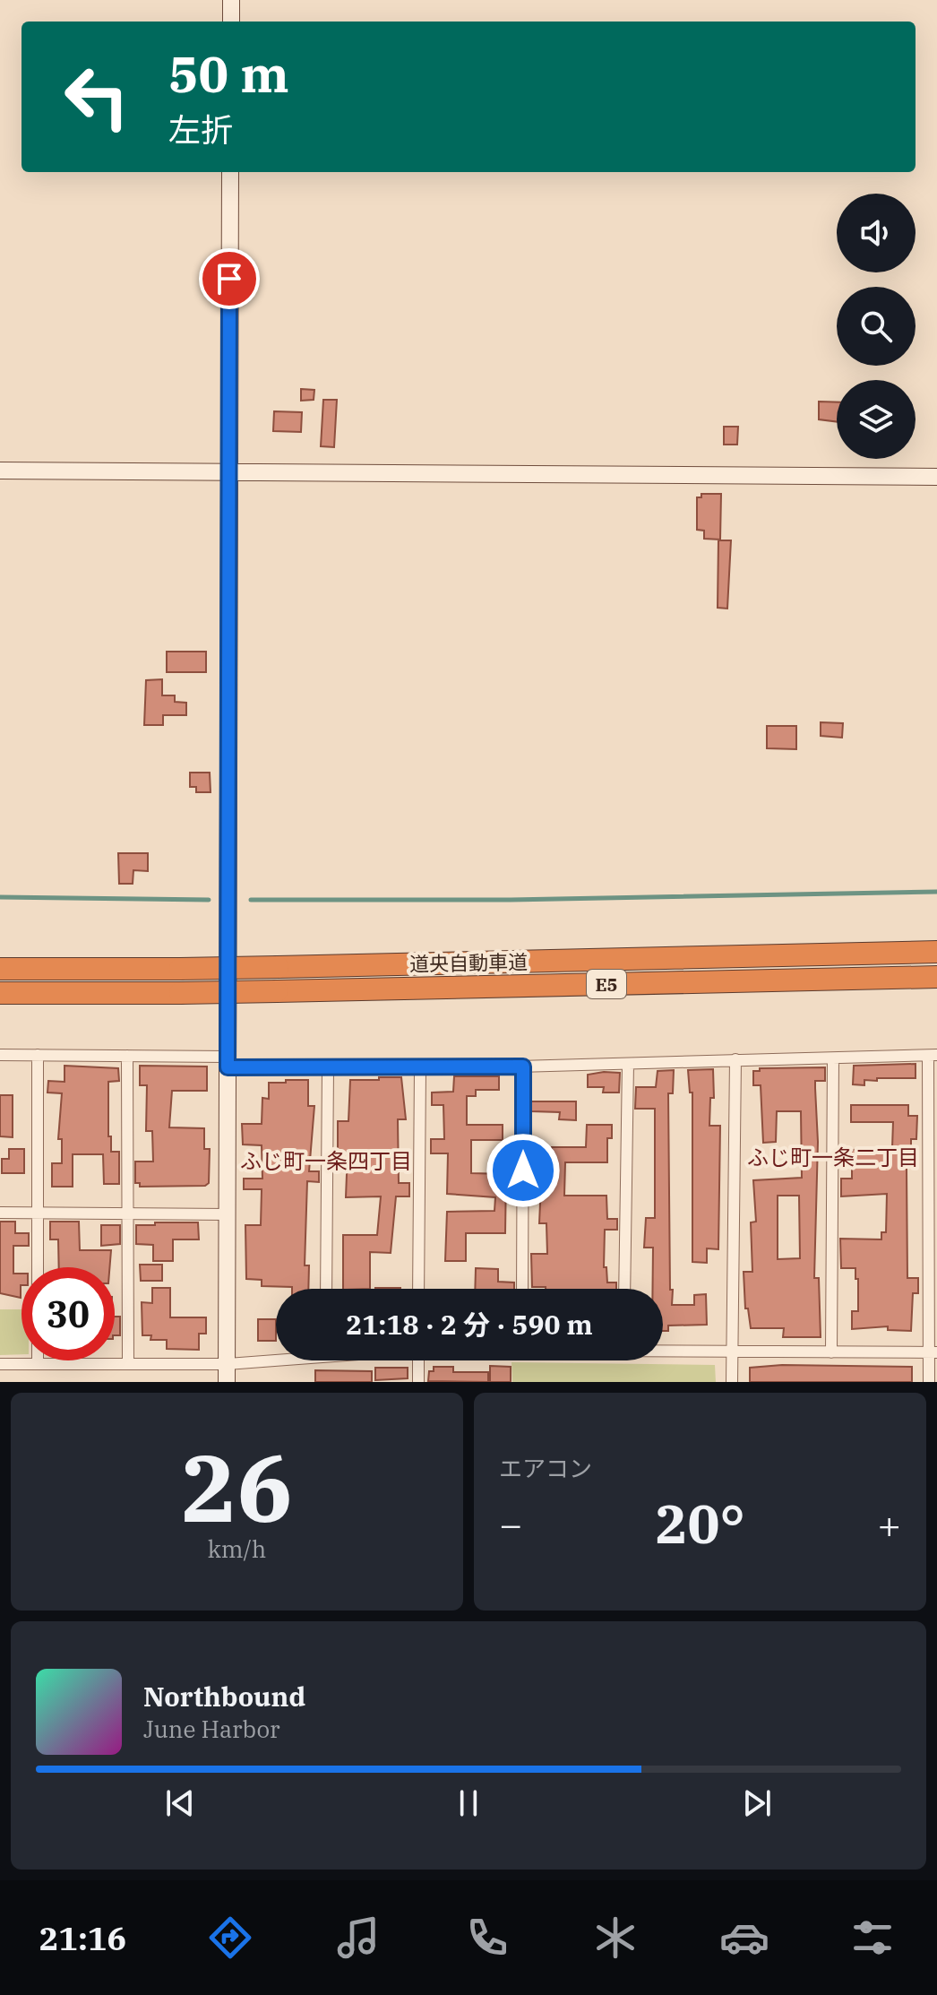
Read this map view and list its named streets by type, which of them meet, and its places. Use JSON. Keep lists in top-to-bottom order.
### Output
{
  "streets": {
    "highway": ["道央自動車道", "E5"]
  },
  "districts": ["ふじ町一条二丁目", "ふじ町一条四丁目"],
  "page": {
    "turn": ["50 m", "左折"],
    "limit": "30",
    "trip": "21:18 · 2 分 · 590 m",
    "tile": [
      ["26", "km/h"],
      "エアコン"
    ],
    "heat": ["−", "20°", "+"],
    "song": ["Northbound", "June Harbor"],
    "tabs": "21:16"
  }
}
